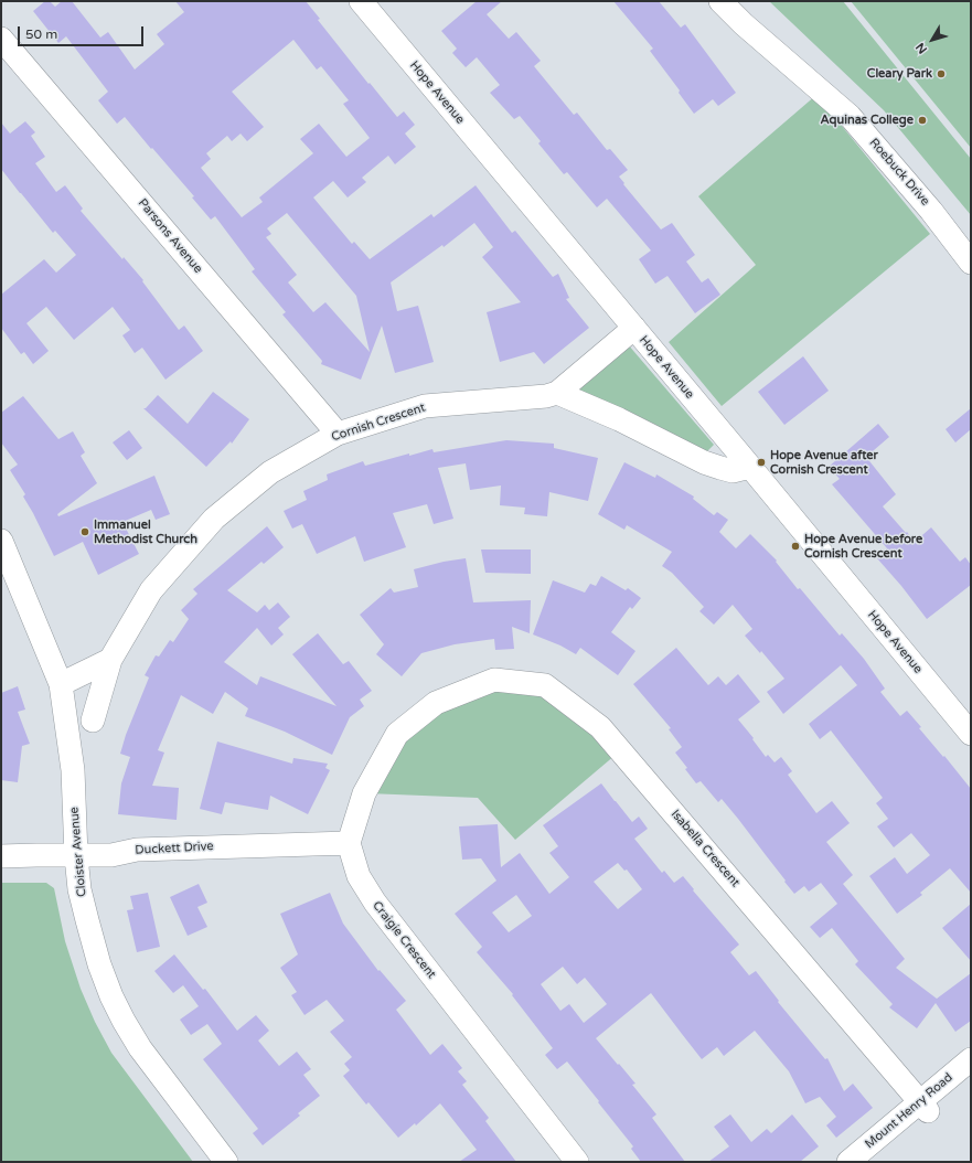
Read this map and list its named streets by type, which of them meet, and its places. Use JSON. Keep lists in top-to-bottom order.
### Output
{
  "streets": {
    "street": [
      "Hope Avenue",
      "Roebuck Drive",
      "Parsons Avenue",
      "Cornish Crescent",
      "Duckett Drive",
      "Isabella Crescent",
      "Cloister Avenue",
      "Craigie Crescent",
      "Mount Henry Road"
    ]
  },
  "crossings": [
    ["Hope Avenue", "Cornish Crescent"],
    ["Parsons Avenue", "Cornish Crescent"],
    ["Duckett Drive", "Isabella Crescent"],
    ["Duckett Drive", "Cloister Avenue"],
    ["Duckett Drive", "Craigie Crescent"],
    ["Isabella Crescent", "Craigie Crescent"],
    ["Isabella Crescent", "Mount Henry Road"]
  ],
  "places": [
    "Cleary Park",
    "Aquinas College",
    "Hope Avenue after Cornish Crescent",
    "Immanuel Methodist Church",
    "Hope Avenue before Cornish Crescent"
  ],
  "scale_bar": "50 m",
  "north": "bottom left"
}
